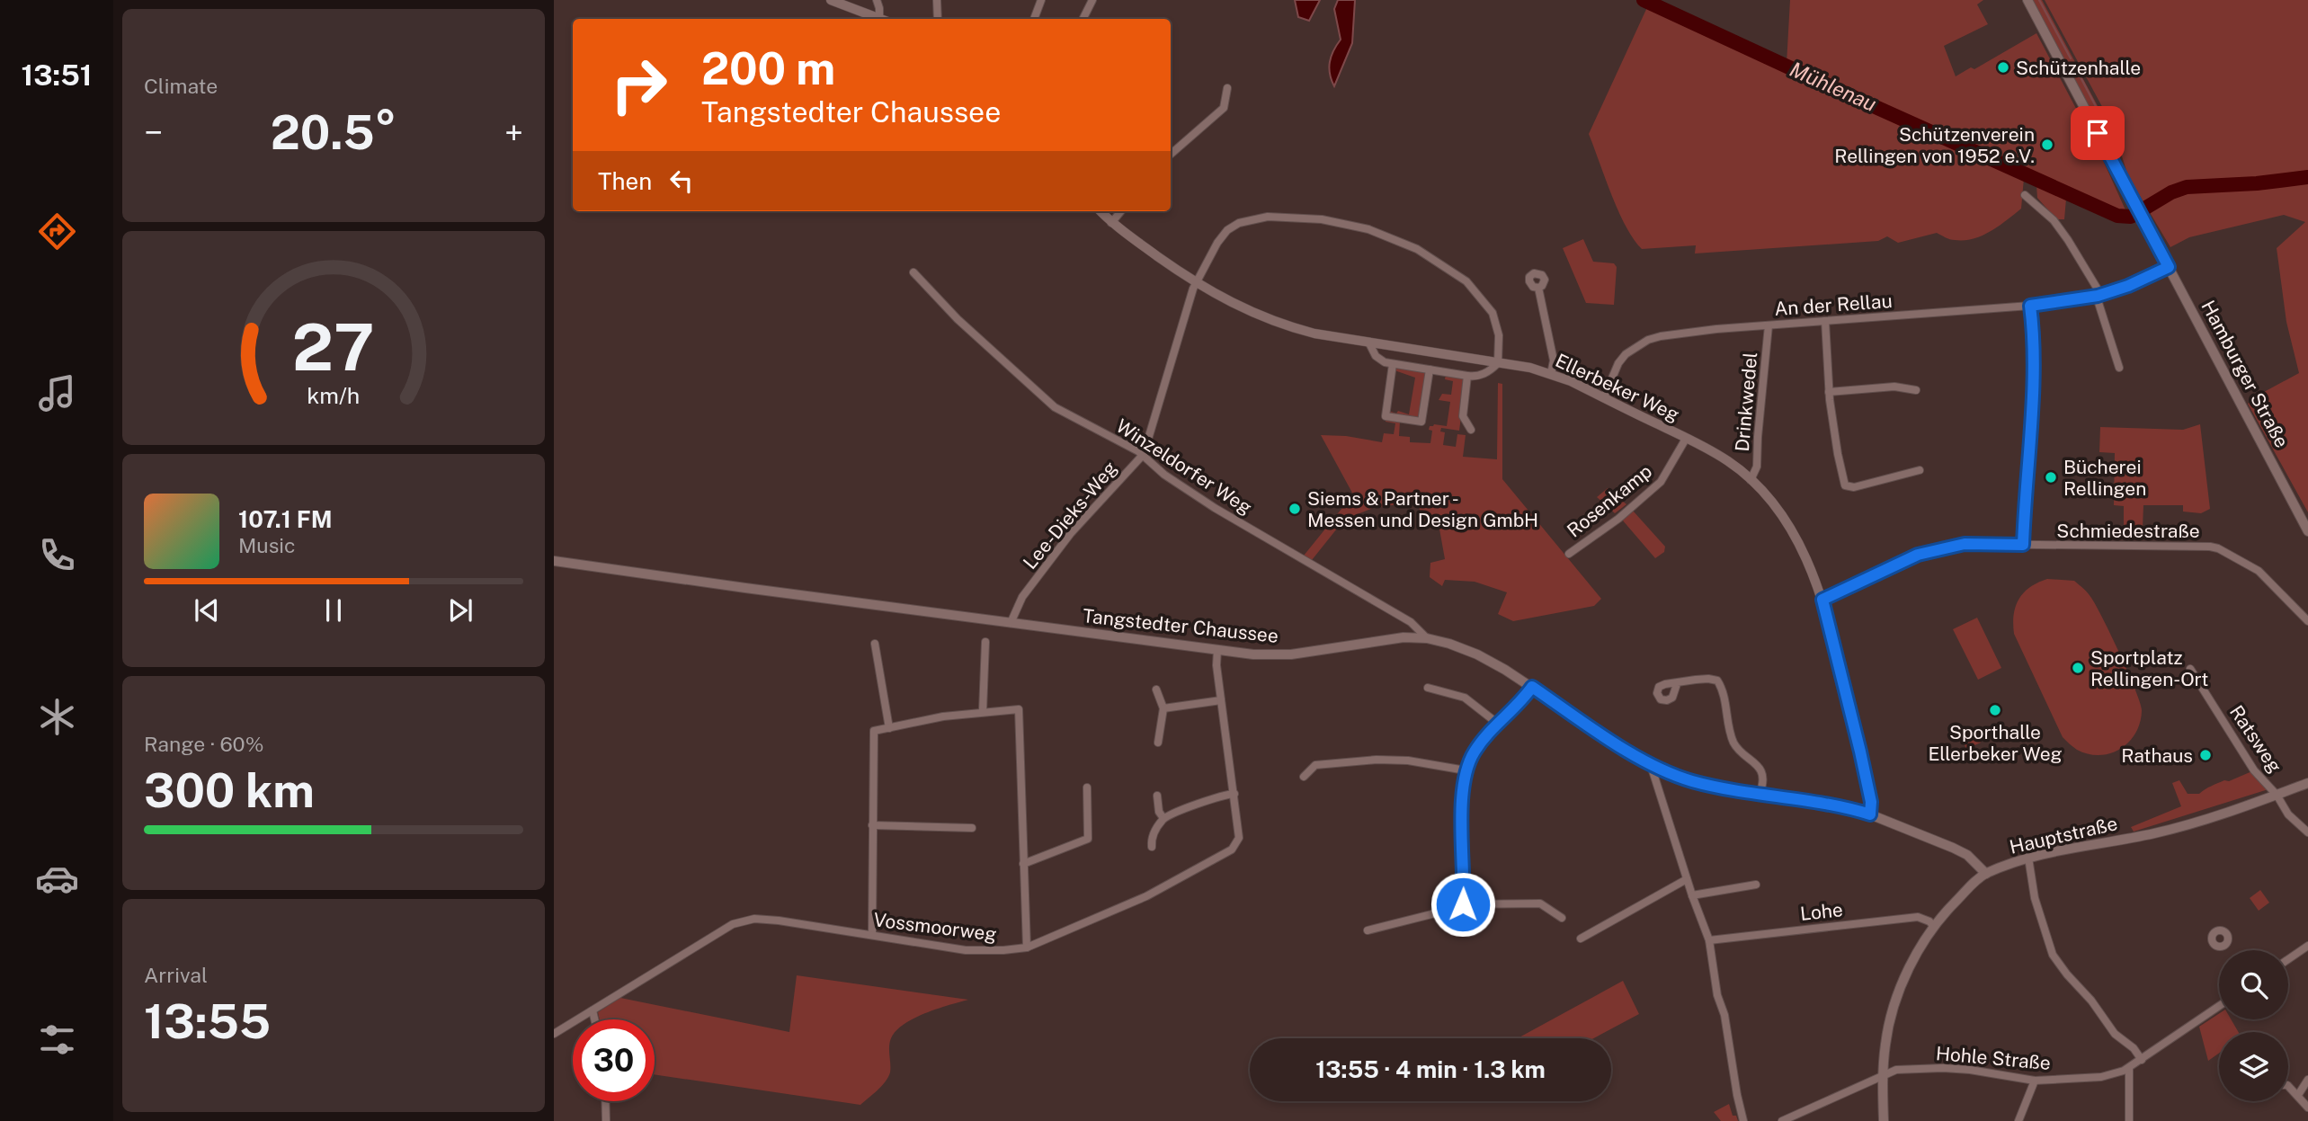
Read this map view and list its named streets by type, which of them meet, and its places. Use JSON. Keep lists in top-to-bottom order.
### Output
{
  "streets": {
    "main road": ["Hamburger Straße", "Tangstedter Chaussee", "Hauptstraße"],
    "street": [
      "An der Rellau",
      "Ellerbeker Weg",
      "Drinkwedel",
      "Winzeldorfer Weg",
      "Rosenkamp",
      "Lee-Dieks-Weg",
      "Schmiedestraße",
      "Ratsweg",
      "Lohe",
      "Vossmoorweg",
      "Hohle Straße"
    ]
  },
  "crossings": [
    ["An der Rellau", "Hamburger Straße"],
    ["An der Rellau", "Ellerbeker Weg"],
    ["An der Rellau", "Drinkwedel"],
    ["Ellerbeker Weg", "Drinkwedel"],
    ["Ellerbeker Weg", "Rosenkamp"],
    ["Ellerbeker Weg", "Lee-Dieks-Weg"],
    ["Ellerbeker Weg", "Schmiedestraße"],
    ["Ellerbeker Weg", "Tangstedter Chaussee"],
    ["Winzeldorfer Weg", "Lee-Dieks-Weg"],
    ["Winzeldorfer Weg", "Tangstedter Chaussee"],
    ["Lee-Dieks-Weg", "Tangstedter Chaussee"],
    ["Tangstedter Chaussee", "Hauptstraße"],
    ["Tangstedter Chaussee", "Vossmoorweg"],
    ["Ratsweg", "Hauptstraße"],
    ["Hauptstraße", "Lohe"],
    ["Hauptstraße", "Hohle Straße"]
  ],
  "water": ["Mühlenau"],
  "places": [
    "Schützenhalle",
    "Schützenverein Rellingen von 1952 e.V.",
    "Bücherei Rellingen",
    "Siems & Partner - Messen und Design GmbH",
    "Sportplatz Rellingen-Ort",
    "Sporthalle Ellerbeker Weg",
    "Rathaus"
  ],
  "page": {
    "tabs": "13:51",
    "tile": [
      "Climate",
      ["Range · 60%", "300 km"],
      ["Arrival", "13:55"]
    ],
    "turn": ["200 m", "Tangstedter Chaussee"],
    "heat": ["−", "20.5°", "+"],
    "then": "Then",
    "song": ["107.1 FM", "Music"],
    "limit": "30",
    "trip": "13:55 · 4 min · 1.3 km",
    "gauge": ["27", "km/h"]
  }
}
